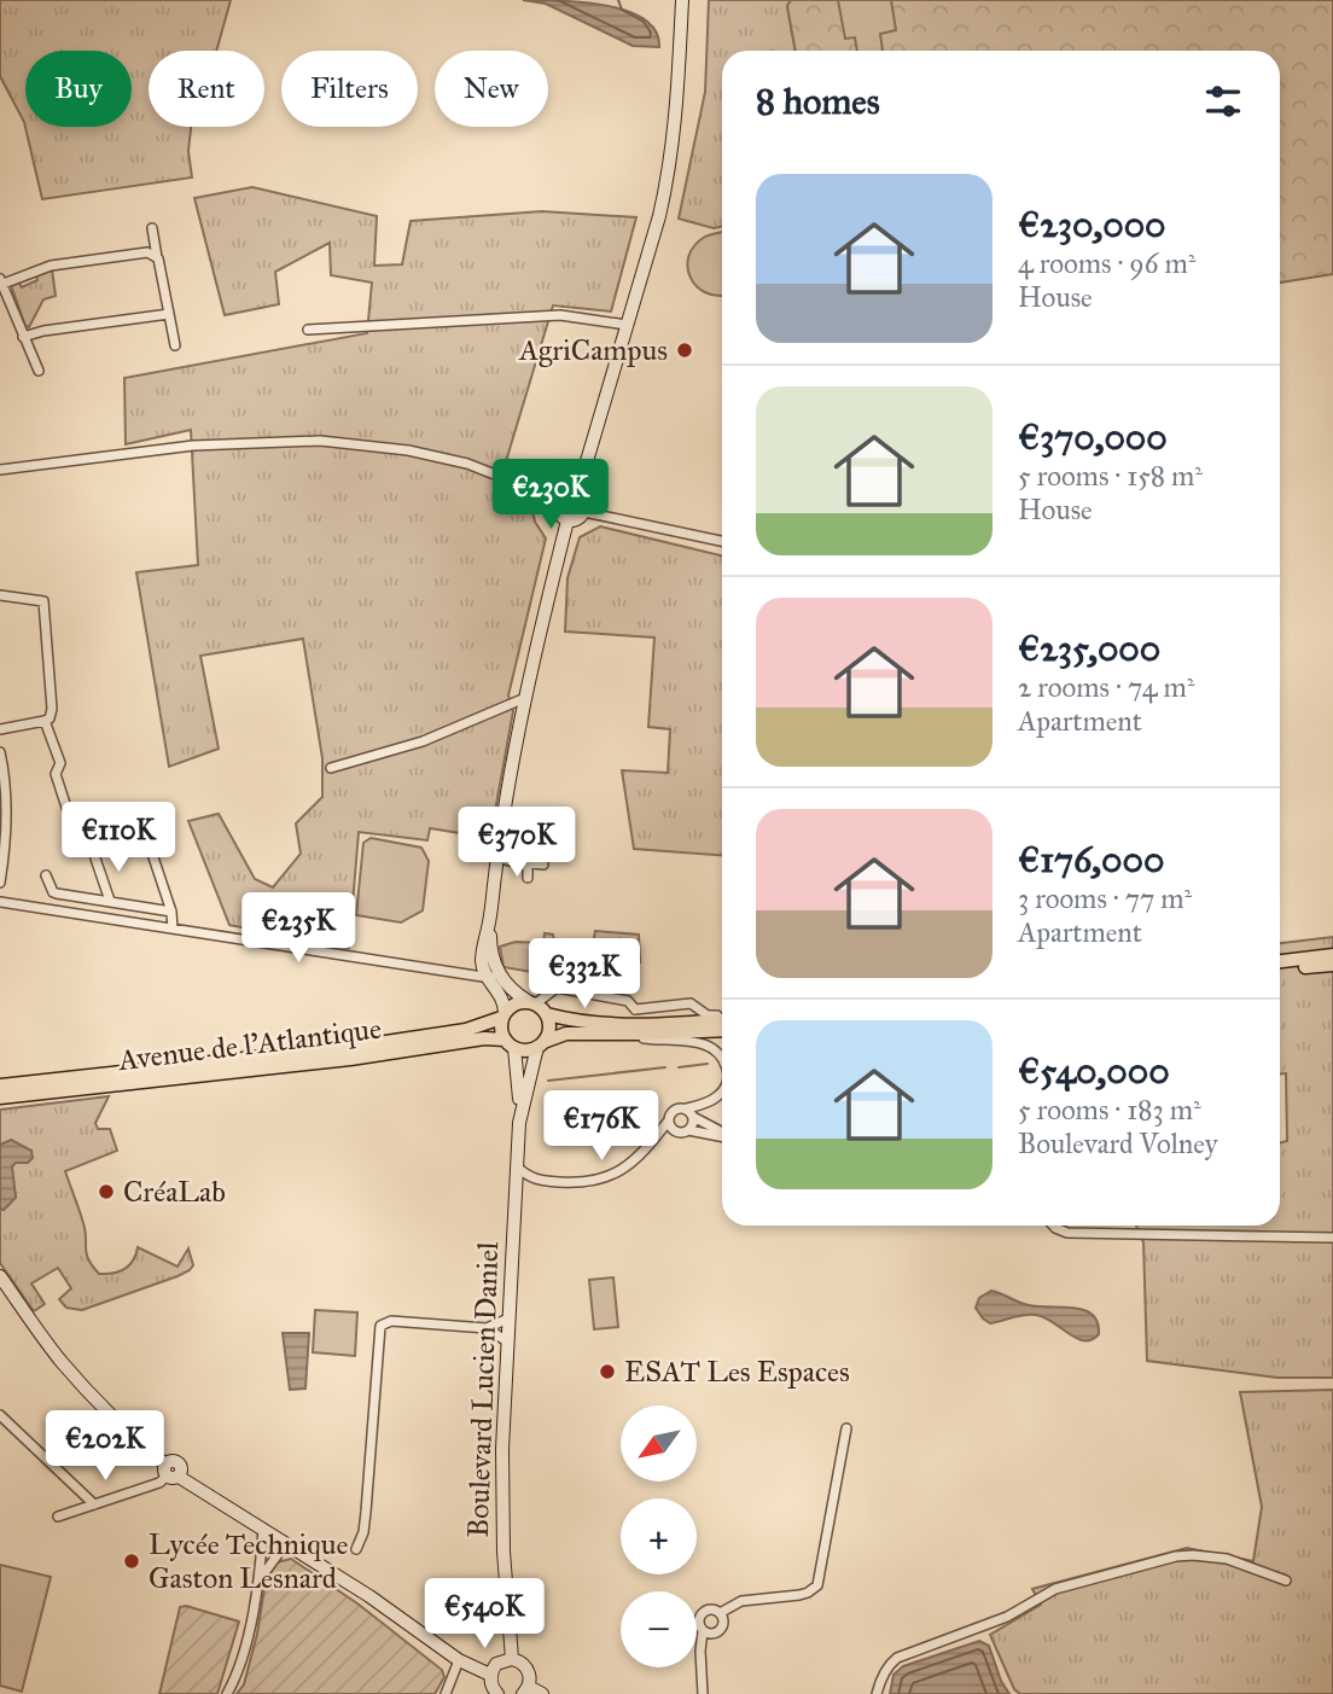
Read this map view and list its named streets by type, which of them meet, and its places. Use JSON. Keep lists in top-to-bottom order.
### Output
{
  "streets": {
    "main road": ["Avenue de l'Atlantique"],
    "street": ["Boulevard Lucien Daniel"]
  },
  "crossings": [
    ["Avenue de l'Atlantique", "Boulevard Lucien Daniel"]
  ],
  "places": [
    "AgriCampus",
    "CréaLab",
    "ESAT Les Espaces",
    "Lycée Technique Gaston Lesnard"
  ],
  "north": "bottom left",
  "page": {
    "chip": [
      "Buy",
      "Rent",
      "Filters",
      "New"
    ],
    "heading": "8 homes",
    "list": [
      {
        "name": "€230,000",
        "note": "4 rooms · 96 m² · House"
      },
      {
        "name": "€370,000",
        "note": "5 rooms · 158 m² · House"
      },
      {
        "name": "€235,000",
        "note": "2 rooms · 74 m² · Apartment"
      },
      {
        "name": "€176,000",
        "note": "3 rooms · 77 m² · Apartment"
      },
      {
        "name": "€540,000",
        "note": "5 rooms · 183 m² · Boulevard Volney"
      }
    ],
    "price": [
      "€230K",
      "€110K",
      "€370K",
      "€235K",
      "€332K",
      "€176K",
      "€202K",
      "€540K"
    ],
    "map_buttons": ["+", "−"]
  }
}
